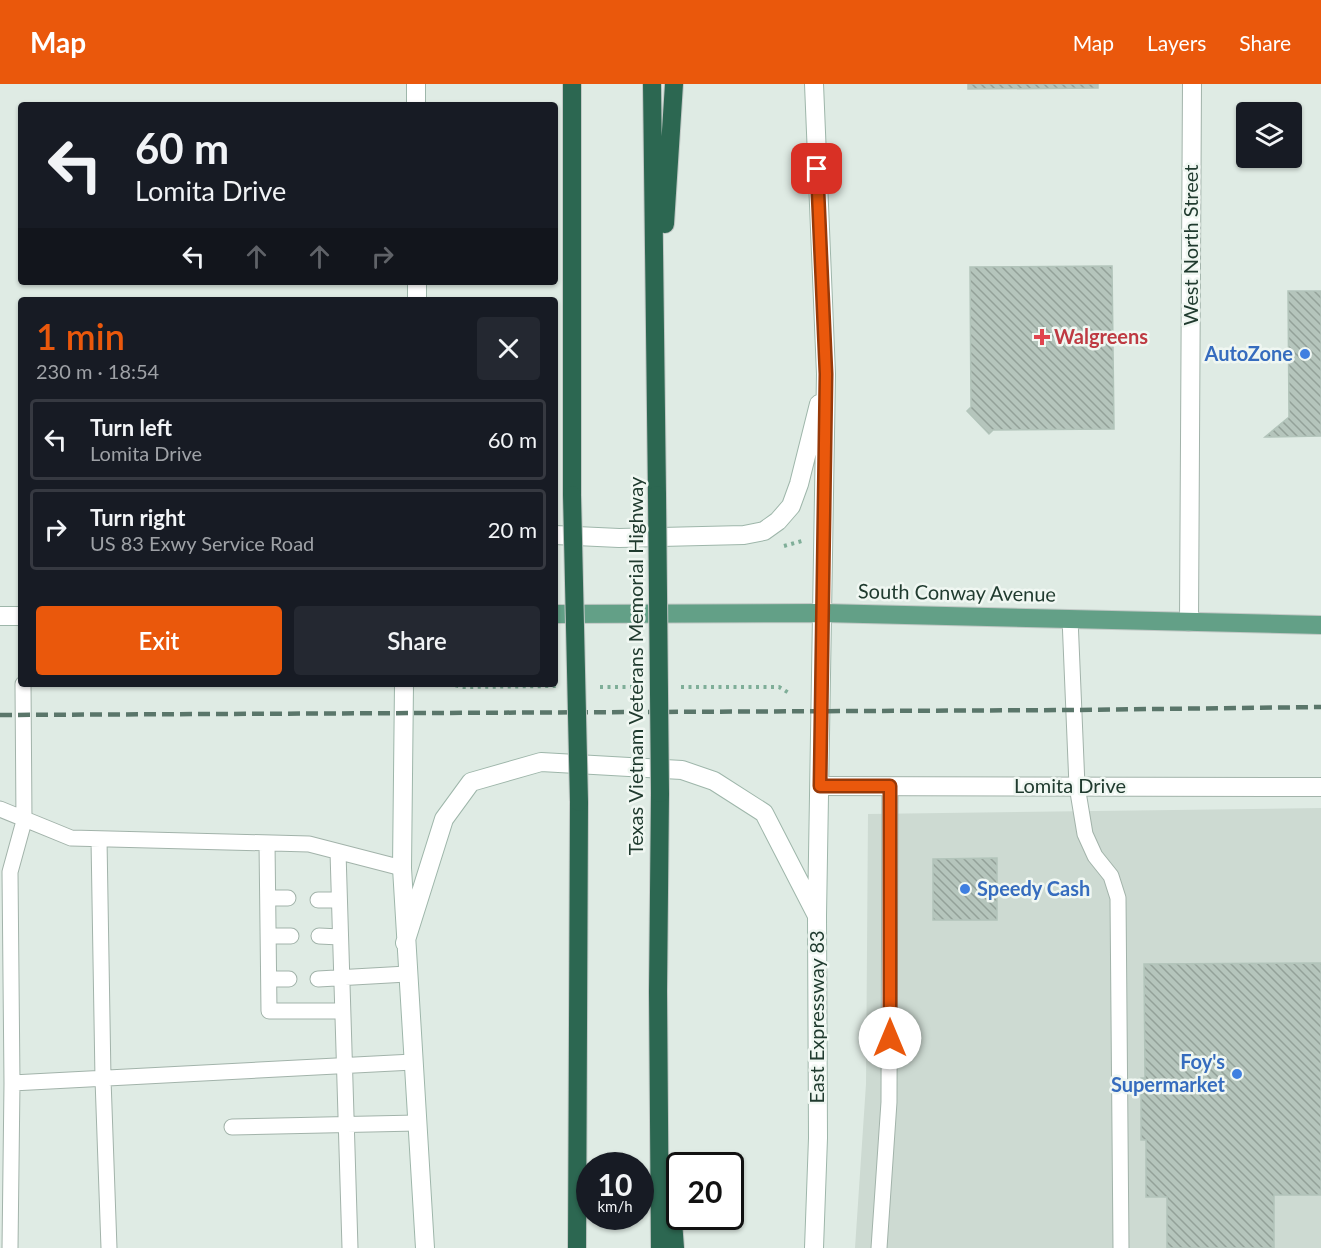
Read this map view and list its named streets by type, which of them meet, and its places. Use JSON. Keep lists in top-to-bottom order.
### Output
{
  "streets": {
    "highway": ["Texas Vietnam Veterans Memorial Highway"],
    "main road": [
      "West North Street",
      "South Conway Avenue",
      "Lomita Drive",
      "East Expressway 83"
    ]
  },
  "crossings": [
    ["West North Street", "South Conway Avenue"],
    ["South Conway Avenue", "East Expressway 83"],
    ["Lomita Drive", "East Expressway 83"]
  ],
  "places": {
    "health": ["Walgreens"],
    "other": ["AutoZone", "Speedy Cash", "Foy's Supermarket"]
  },
  "page": {
    "header": "Map",
    "nav": ["Map", "Layers", "Share"],
    "turn": ["60 m", "Lomita Drive"],
    "heading": ["1 min", "230 m · 18:54"],
    "list": [
      {
        "name": "Turn left",
        "note": "Lomita Drive",
        "value": "60 m"
      },
      {
        "name": "Turn right",
        "note": "US 83 Exwy Service Road",
        "value": "20 m"
      }
    ],
    "buttons": ["Exit", "Share"],
    "speed": "10 km/h",
    "limit": "20"
  }
}
